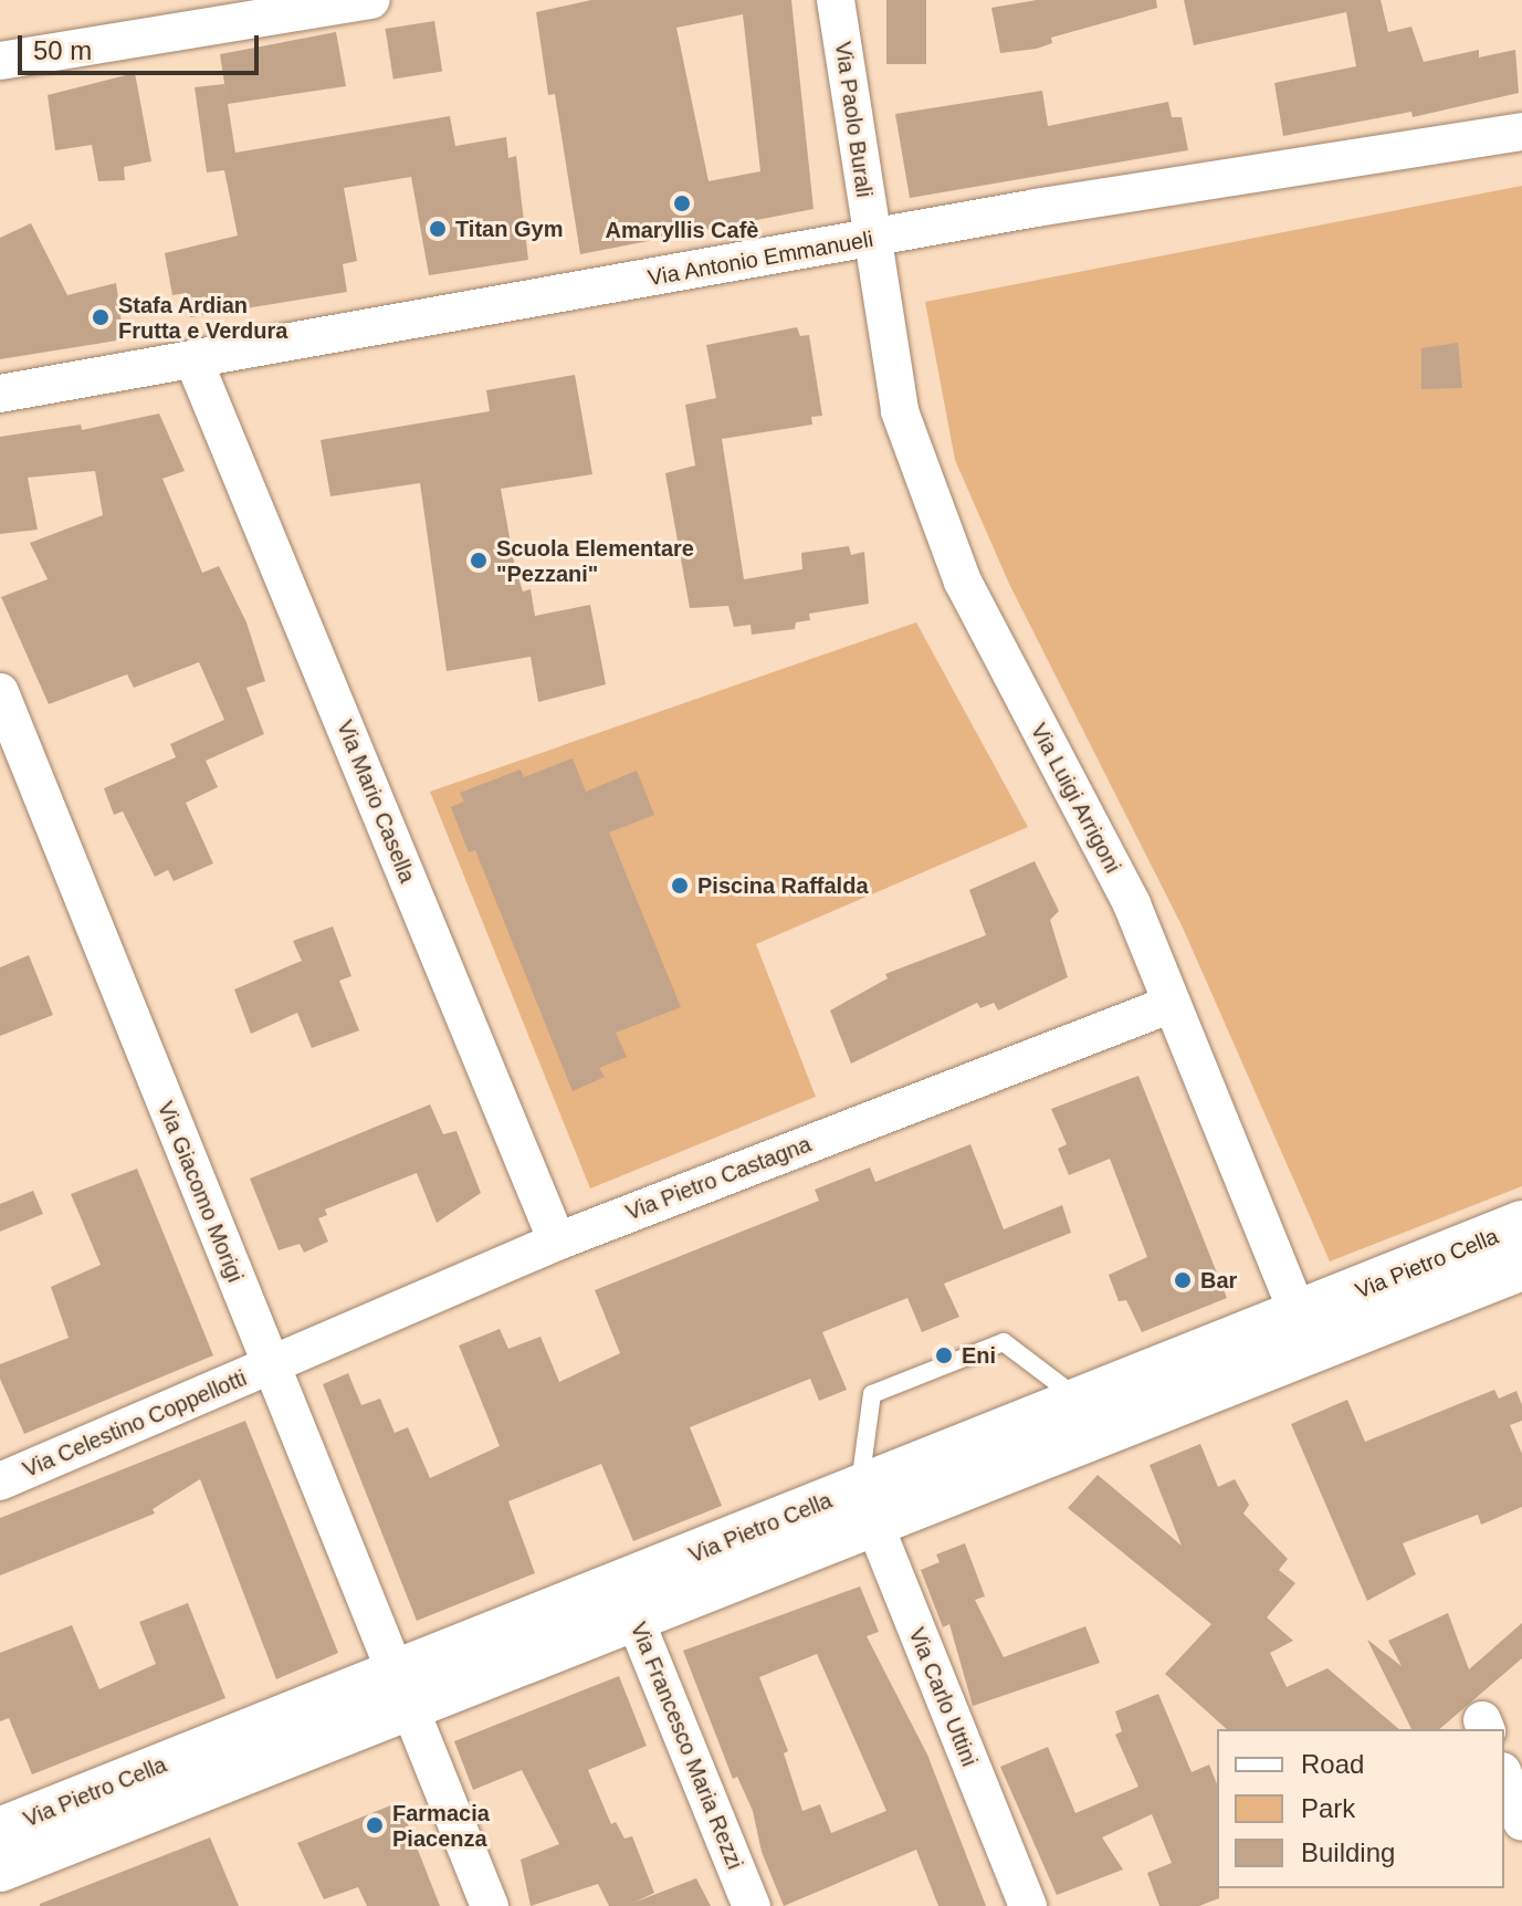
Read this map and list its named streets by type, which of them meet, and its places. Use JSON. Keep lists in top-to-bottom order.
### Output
{
  "streets": {
    "main road": ["Via Pietro Cella"],
    "street": [
      "Via Paolo Burali",
      "Via Antonio Emmanueli",
      "Via Luigi Arrigoni",
      "Via Mario Casella",
      "Via Pietro Castagna",
      "Via Giacomo Morigi",
      "Via Celestino Coppellotti",
      "Via Carlo Uttini",
      "Via Francesco Maria Rezzi"
    ]
  },
  "crossings": [
    ["Via Paolo Burali", "Via Antonio Emmanueli"],
    ["Via Paolo Burali", "Via Luigi Arrigoni"],
    ["Via Antonio Emmanueli", "Via Luigi Arrigoni"],
    ["Via Antonio Emmanueli", "Via Mario Casella"],
    ["Via Luigi Arrigoni", "Via Pietro Castagna"],
    ["Via Luigi Arrigoni", "Via Pietro Cella"],
    ["Via Mario Casella", "Via Pietro Castagna"],
    ["Via Pietro Castagna", "Via Giacomo Morigi"],
    ["Via Pietro Castagna", "Via Celestino Coppellotti"],
    ["Via Giacomo Morigi", "Via Pietro Cella"],
    ["Via Giacomo Morigi", "Via Celestino Coppellotti"],
    ["Via Pietro Cella", "Via Carlo Uttini"],
    ["Via Pietro Cella", "Via Francesco Maria Rezzi"]
  ],
  "places": [
    "Amaryllis Cafè",
    "Titan Gym",
    "Stafa Ardian Frutta e Verdura",
    "Scuola Elementare \"Pezzani\"",
    "Piscina Raffalda",
    "Bar",
    "Eni",
    "Farmacia Piacenza"
  ],
  "legend": ["Road", "Park", "Building"],
  "scale_bar": "50 m"
}
